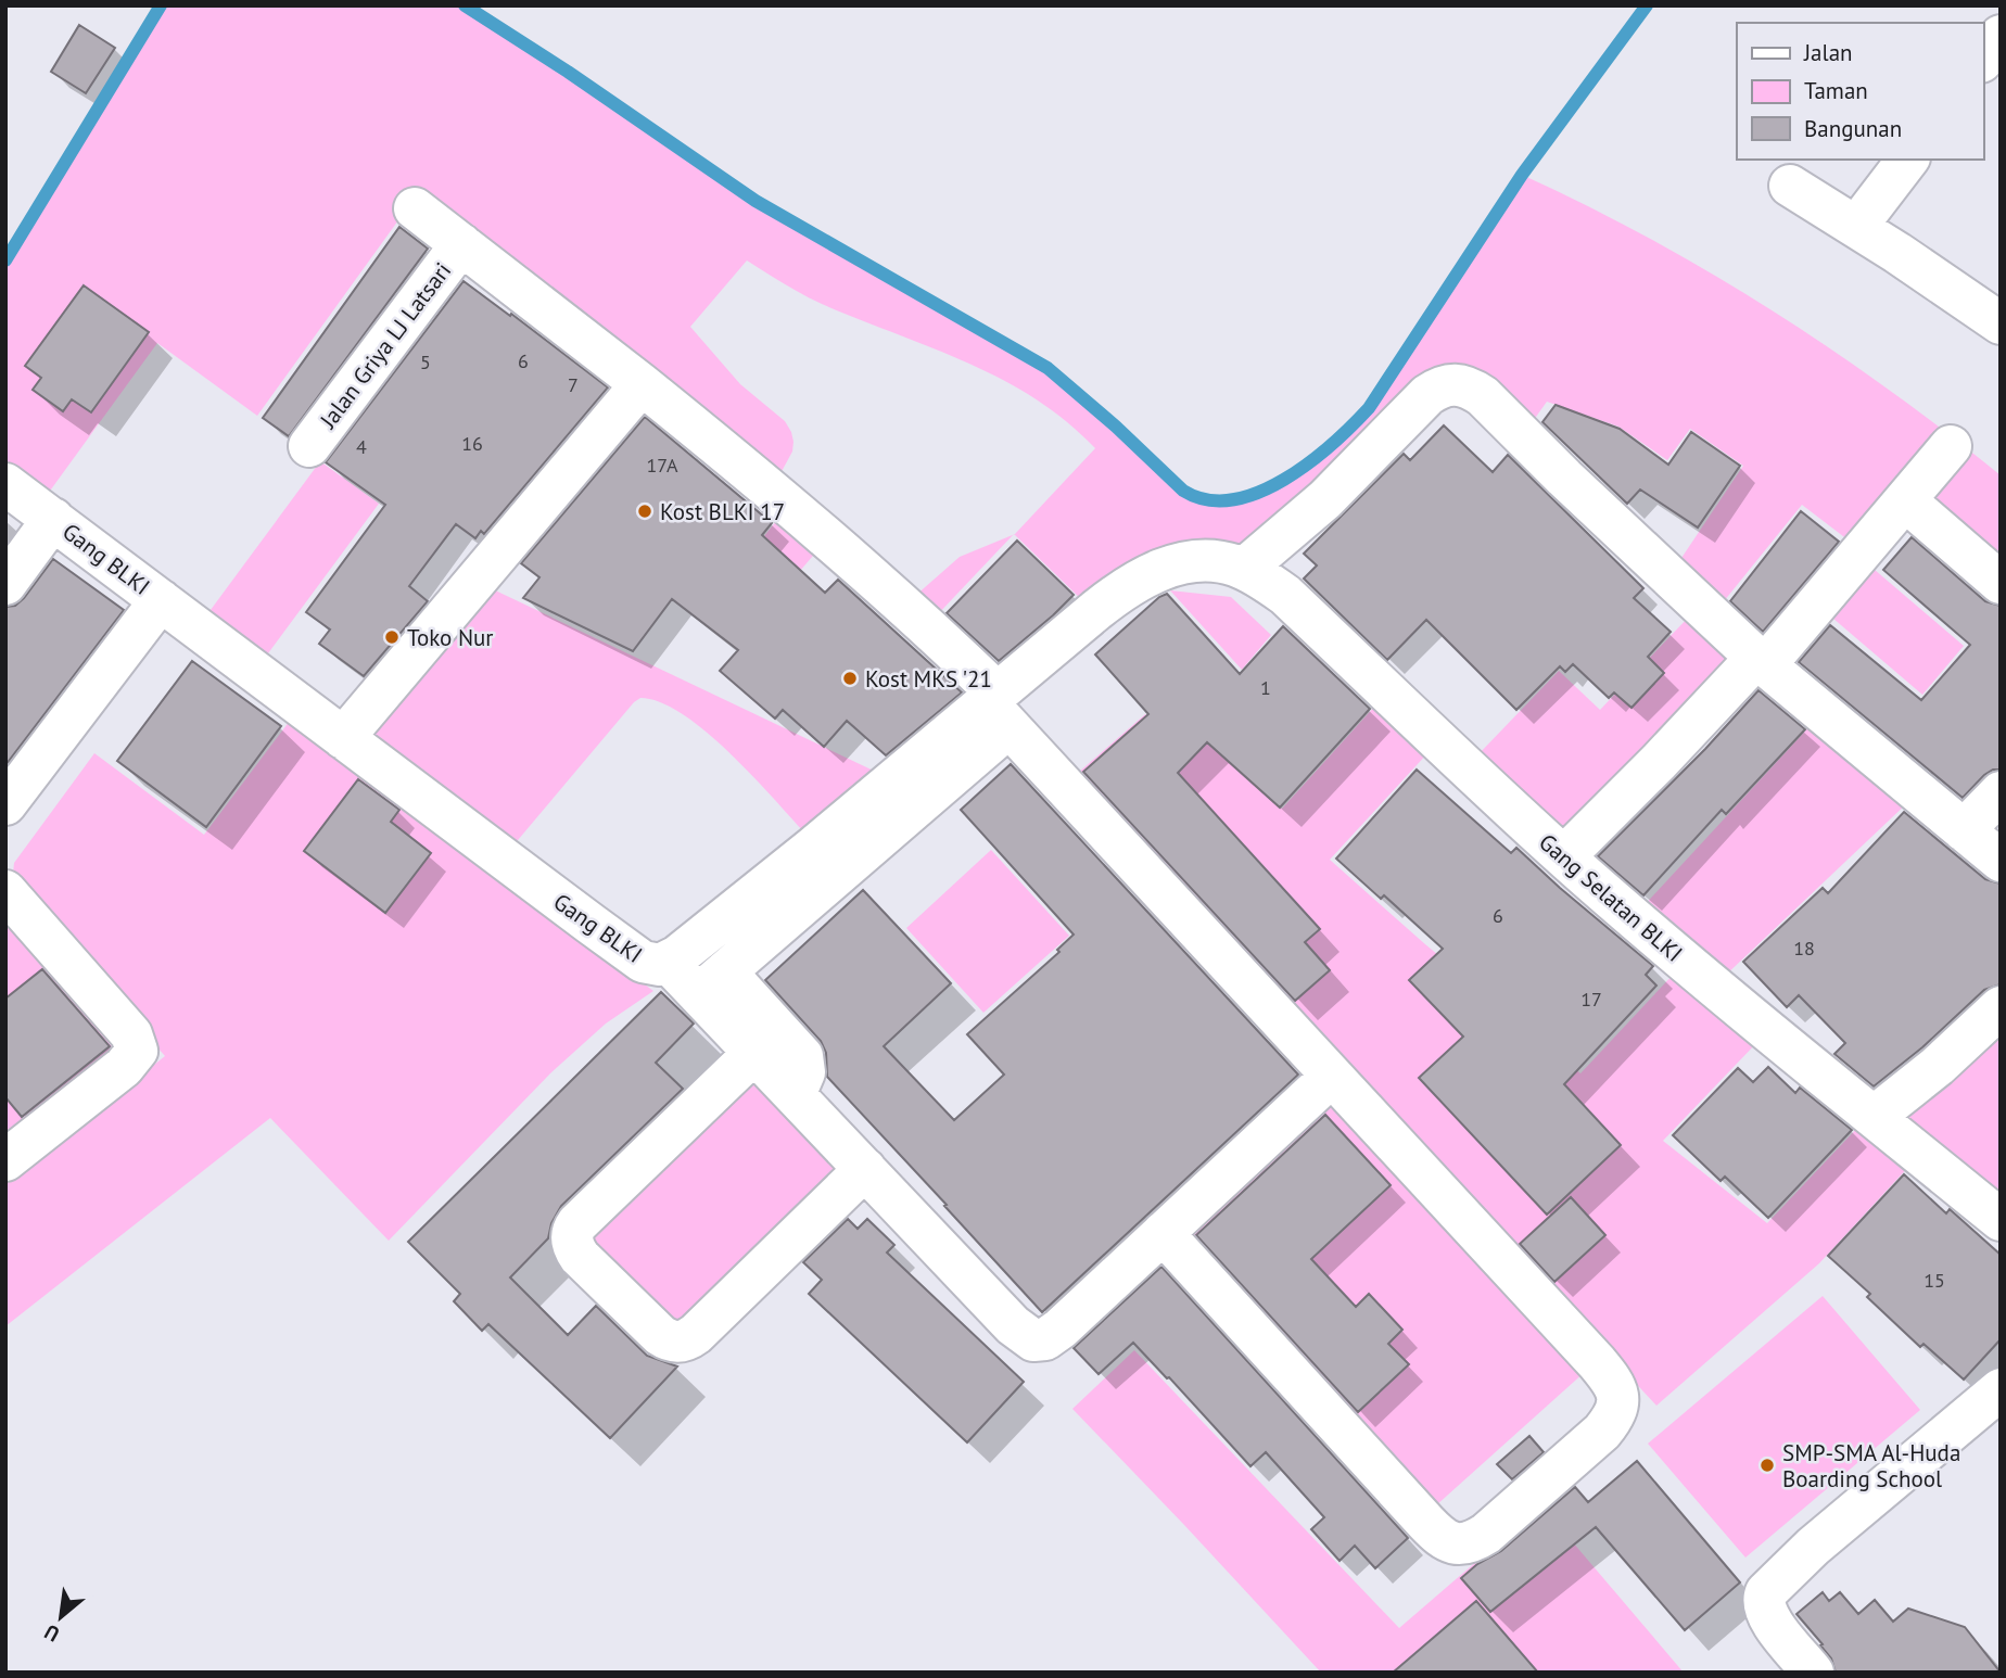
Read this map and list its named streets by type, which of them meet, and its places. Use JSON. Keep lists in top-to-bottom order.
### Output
{
  "streets": {
    "street": ["Jalan Griya LJ Latsari", "Gang BLKI", "Gang Selatan BLKI"]
  },
  "crossings": [
    ["Jalan Griya LJ Latsari", "Gang BLKI"],
    ["Gang BLKI", "Gang Selatan BLKI"]
  ],
  "places": [
    "Kost BLKI 17",
    "Toko Nur",
    "Kost MKS '21",
    "SMP-SMA Al-Huda Boarding School"
  ],
  "house_numbers": [
    "6",
    "5",
    "7",
    "16",
    "4",
    "17A",
    "1",
    "6",
    "18",
    "17",
    "15"
  ],
  "legend": ["Jalan", "Taman", "Bangunan"],
  "north": "bottom left"
}
